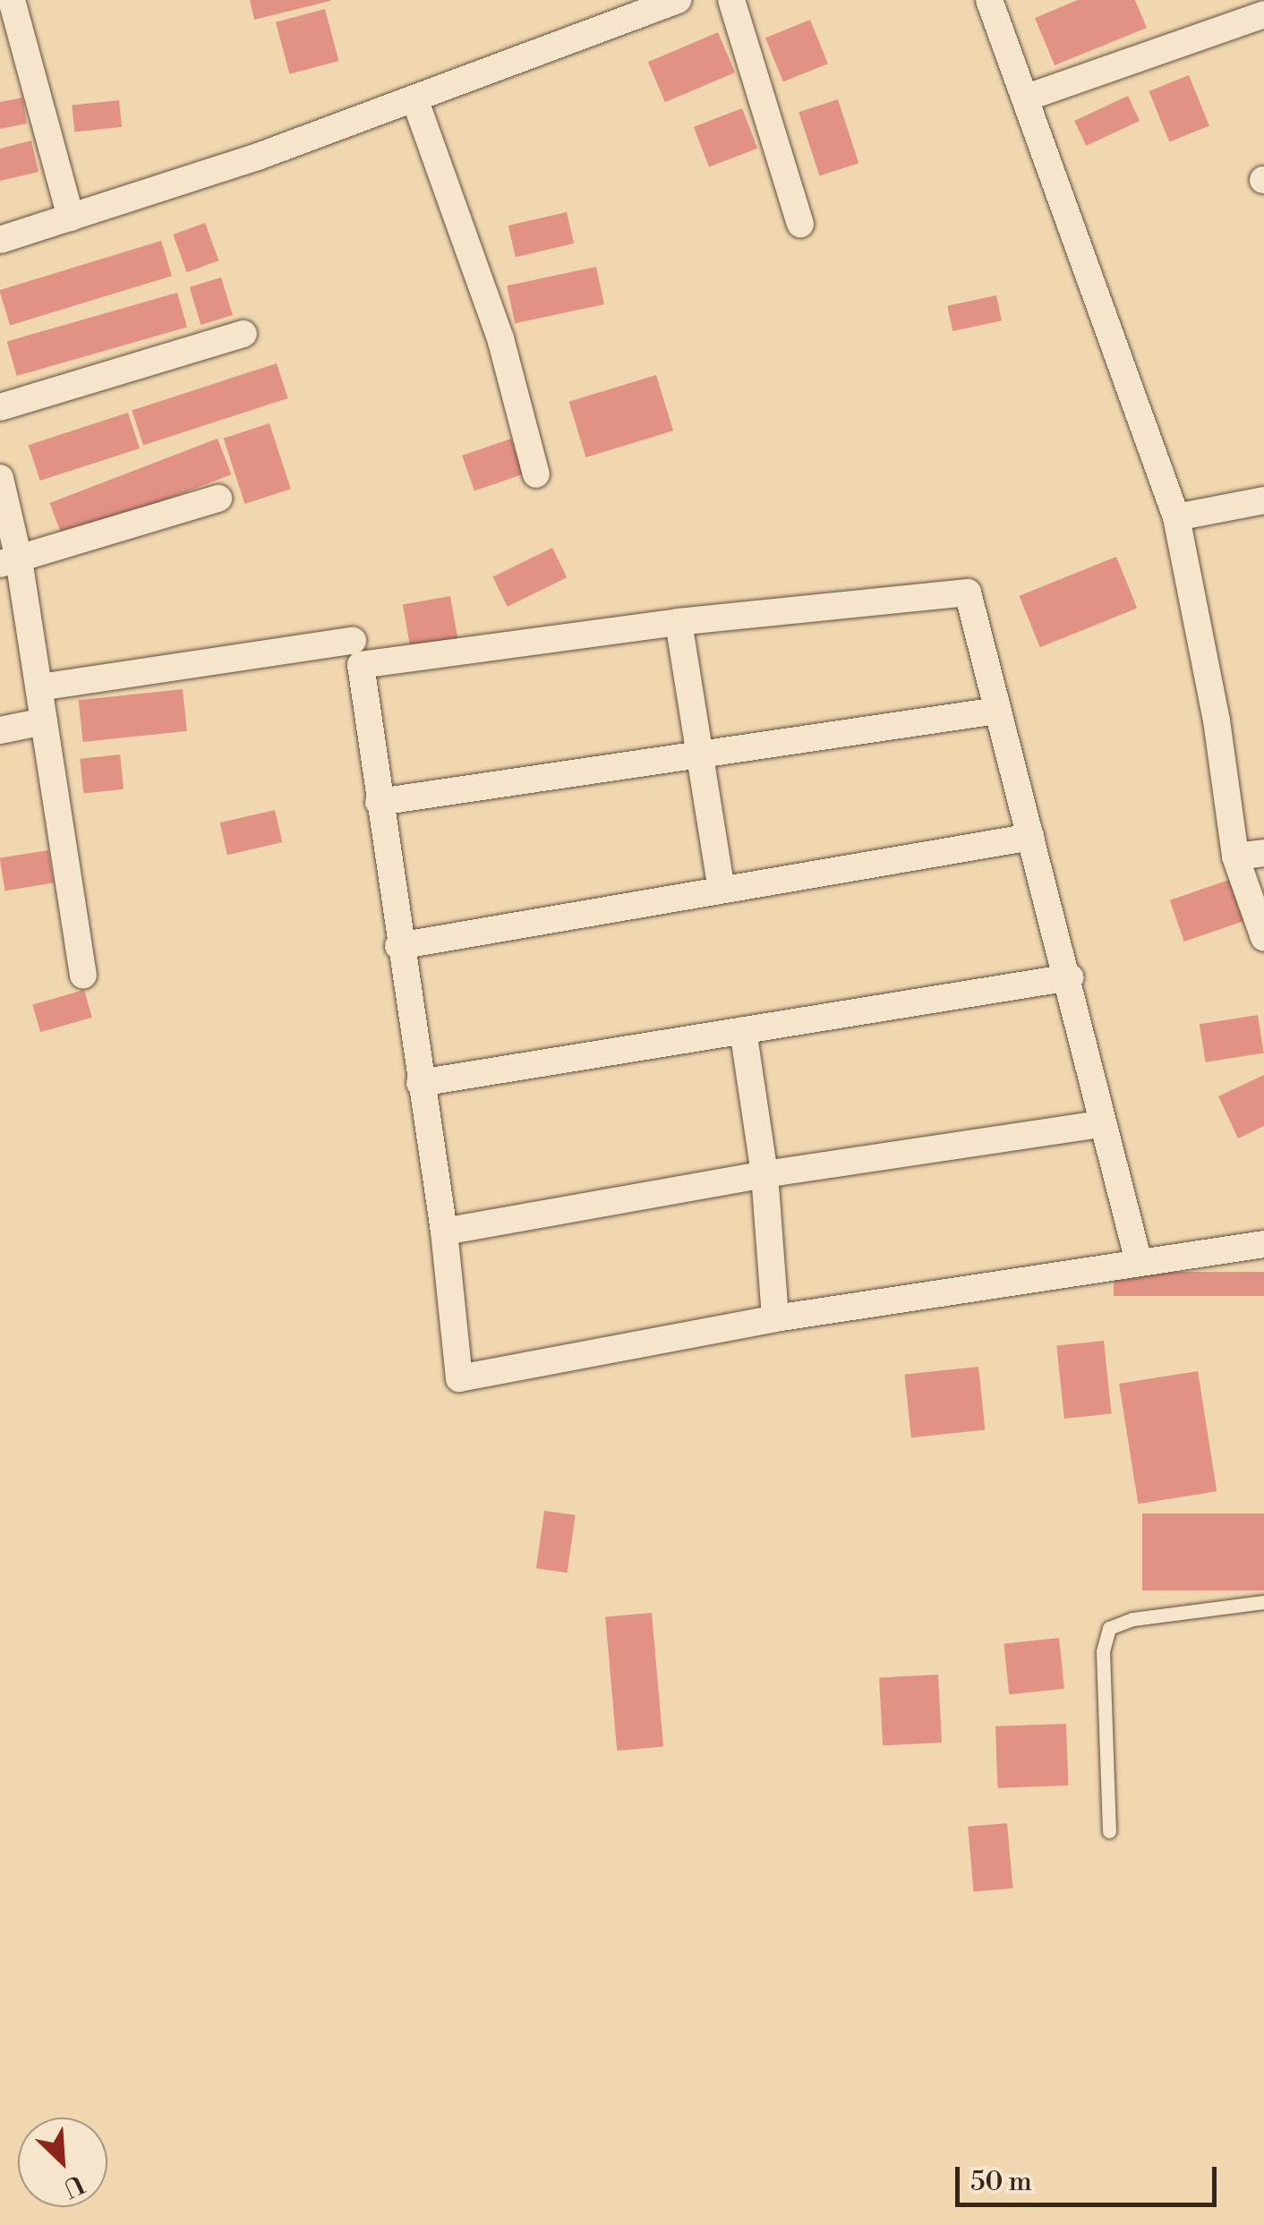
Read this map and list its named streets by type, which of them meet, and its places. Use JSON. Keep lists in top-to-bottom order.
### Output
{
  "scale_bar": "50 m",
  "north": "bottom right"
}
